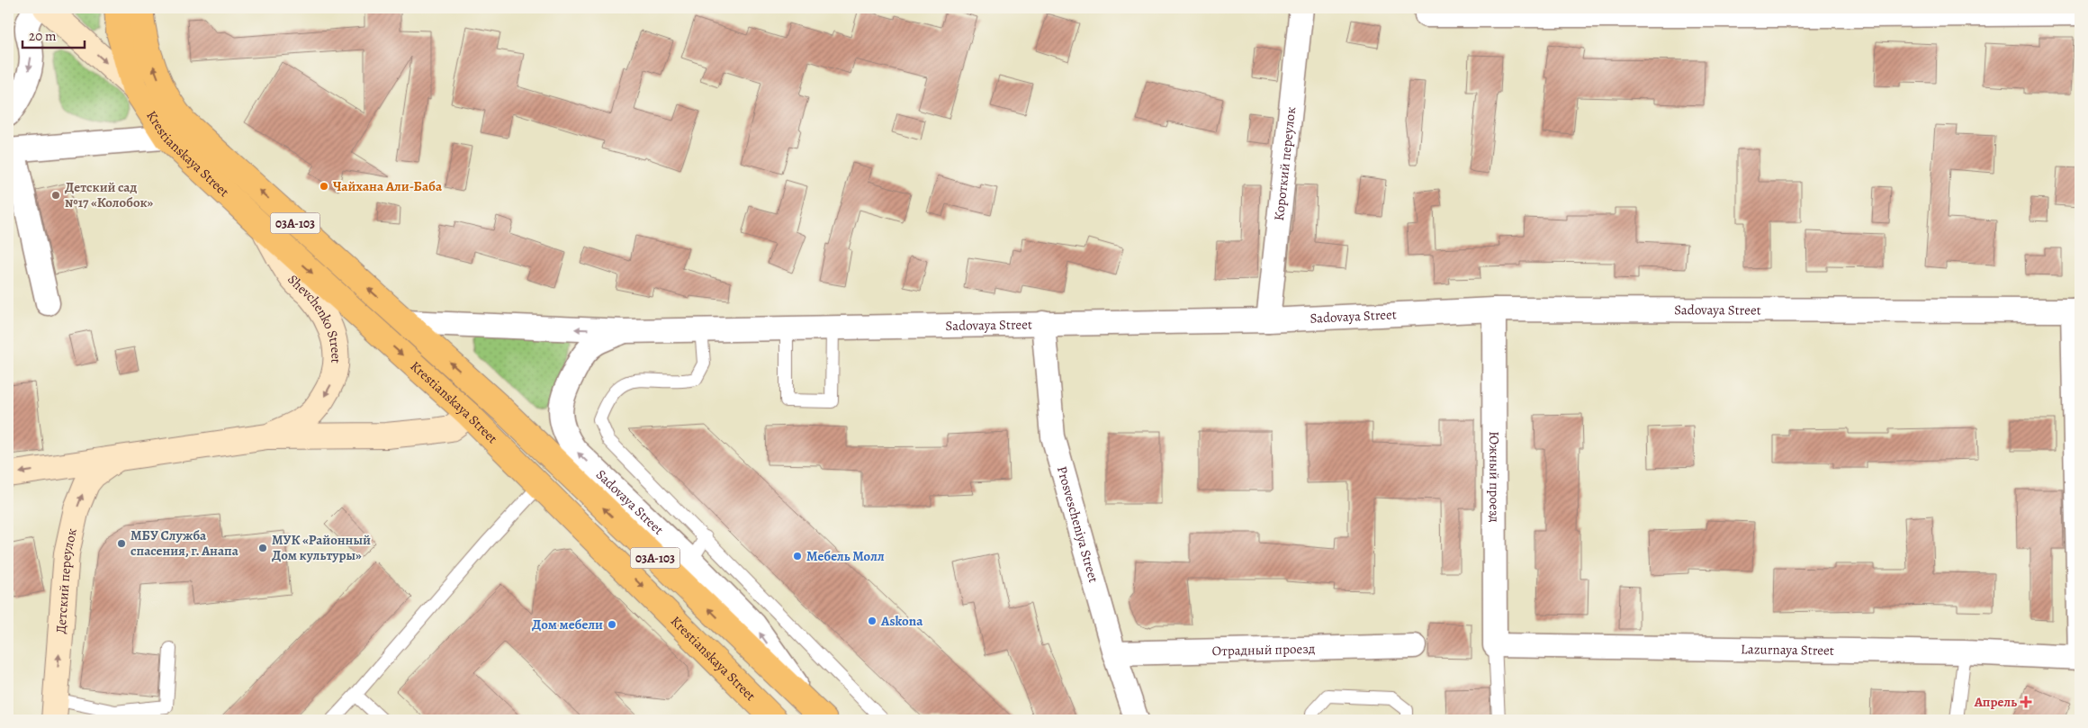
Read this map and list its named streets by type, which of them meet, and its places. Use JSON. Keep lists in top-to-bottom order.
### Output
{
  "streets": {
    "main road": ["Krestianskaya Street", "03А-103"],
    "street": [
      "Короткий переулок",
      "Sadovaya Street",
      "Shevchenko Street",
      "Южный проезд",
      "Prosvescheniya Street",
      "Детский переулок",
      "Отрадный проезд",
      "Lazurnaya Street"
    ]
  },
  "crossings": [
    ["Krestianskaya Street", "Sadovaya Street"],
    ["Krestianskaya Street", "Shevchenko Street"],
    ["Короткий переулок", "Sadovaya Street"],
    ["Sadovaya Street", "Южный проезд"],
    ["Sadovaya Street", "Prosvescheniya Street"],
    ["Shevchenko Street", "Детский переулок"],
    ["Южный проезд", "Lazurnaya Street"],
    ["Prosvescheniya Street", "Отрадный проезд"]
  ],
  "one_way": ["Детский переулок"],
  "places": {
    "other": [
      "Чайхана Али-Баба",
      "Детский сад №17 «Колобок»",
      "МБУ Служба спасения, г. Анапа",
      "МУК «Районный Дом культуры»",
      "Мебель Молл",
      "Askona",
      "Дом мебели"
    ],
    "health": ["Апрель"]
  },
  "scale_bar": "20 m"
}
